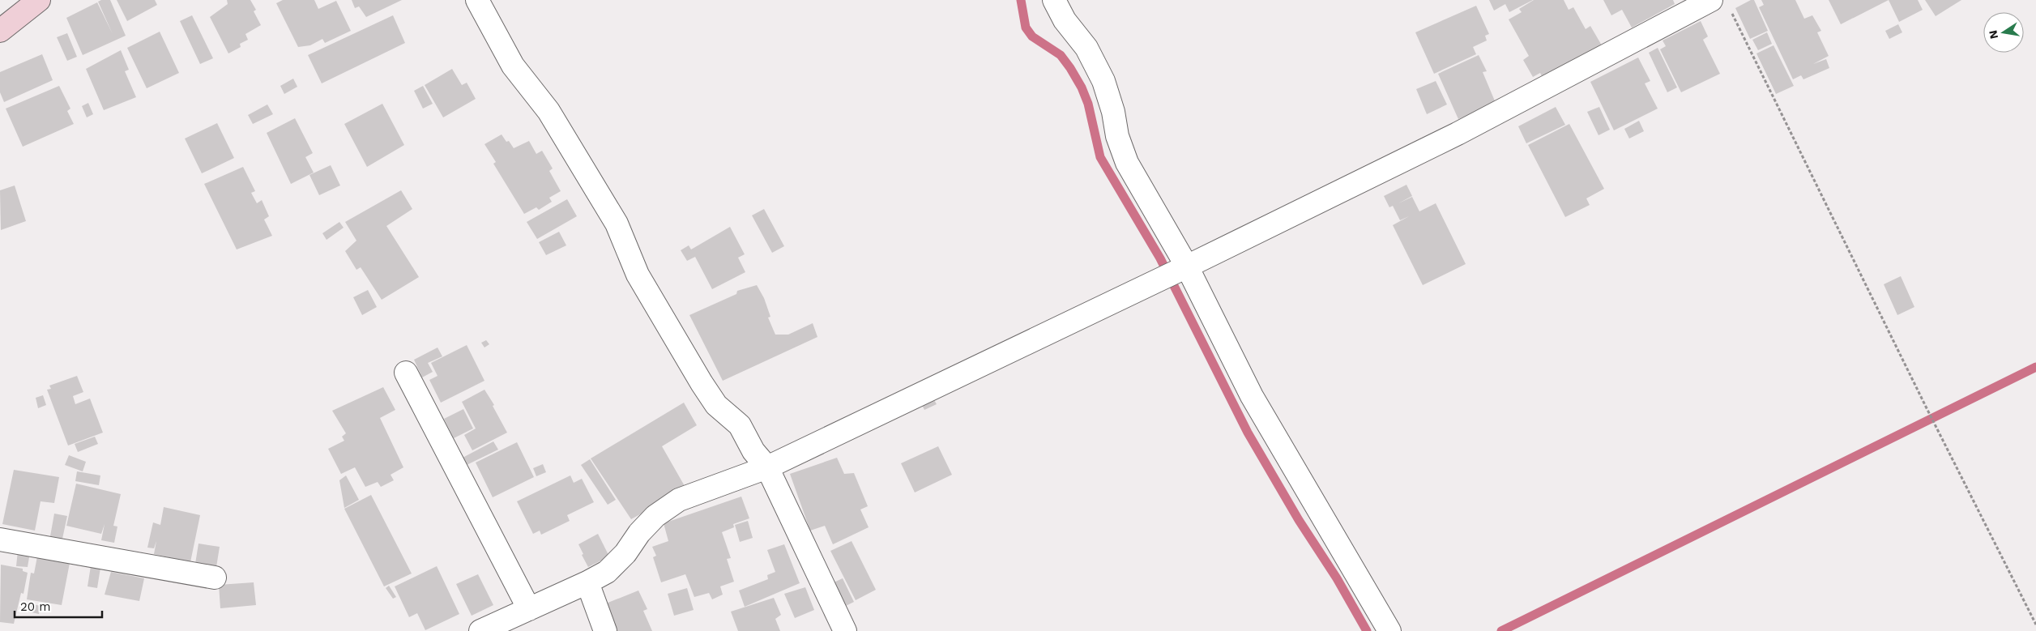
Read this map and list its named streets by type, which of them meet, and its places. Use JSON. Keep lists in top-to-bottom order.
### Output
{
  "scale_bar": "20 m",
  "north": "left"
}
